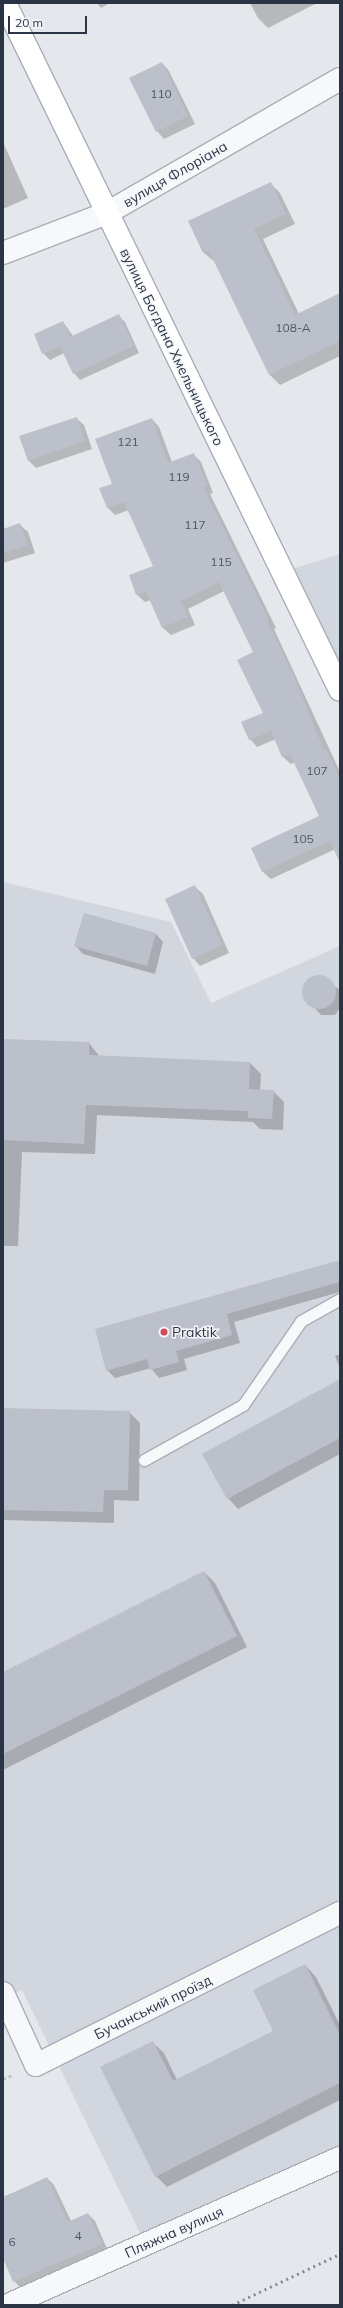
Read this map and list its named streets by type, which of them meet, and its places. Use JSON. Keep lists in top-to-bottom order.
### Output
{
  "streets": {
    "highway": ["вулиця Богдана Хмельницького"],
    "street": ["вулиця Флоріана", "Бучанський проїзд", "Пляжна вулиця"]
  },
  "crossings": [
    ["вулиця Флоріана", "вулиця Богдана Хмельницького"]
  ],
  "places": ["Praktik"],
  "house_numbers": [
    "110",
    "108-А",
    "121",
    "119",
    "117",
    "115",
    "107",
    "105",
    "4",
    "6"
  ],
  "scale_bar": "20 m"
}
